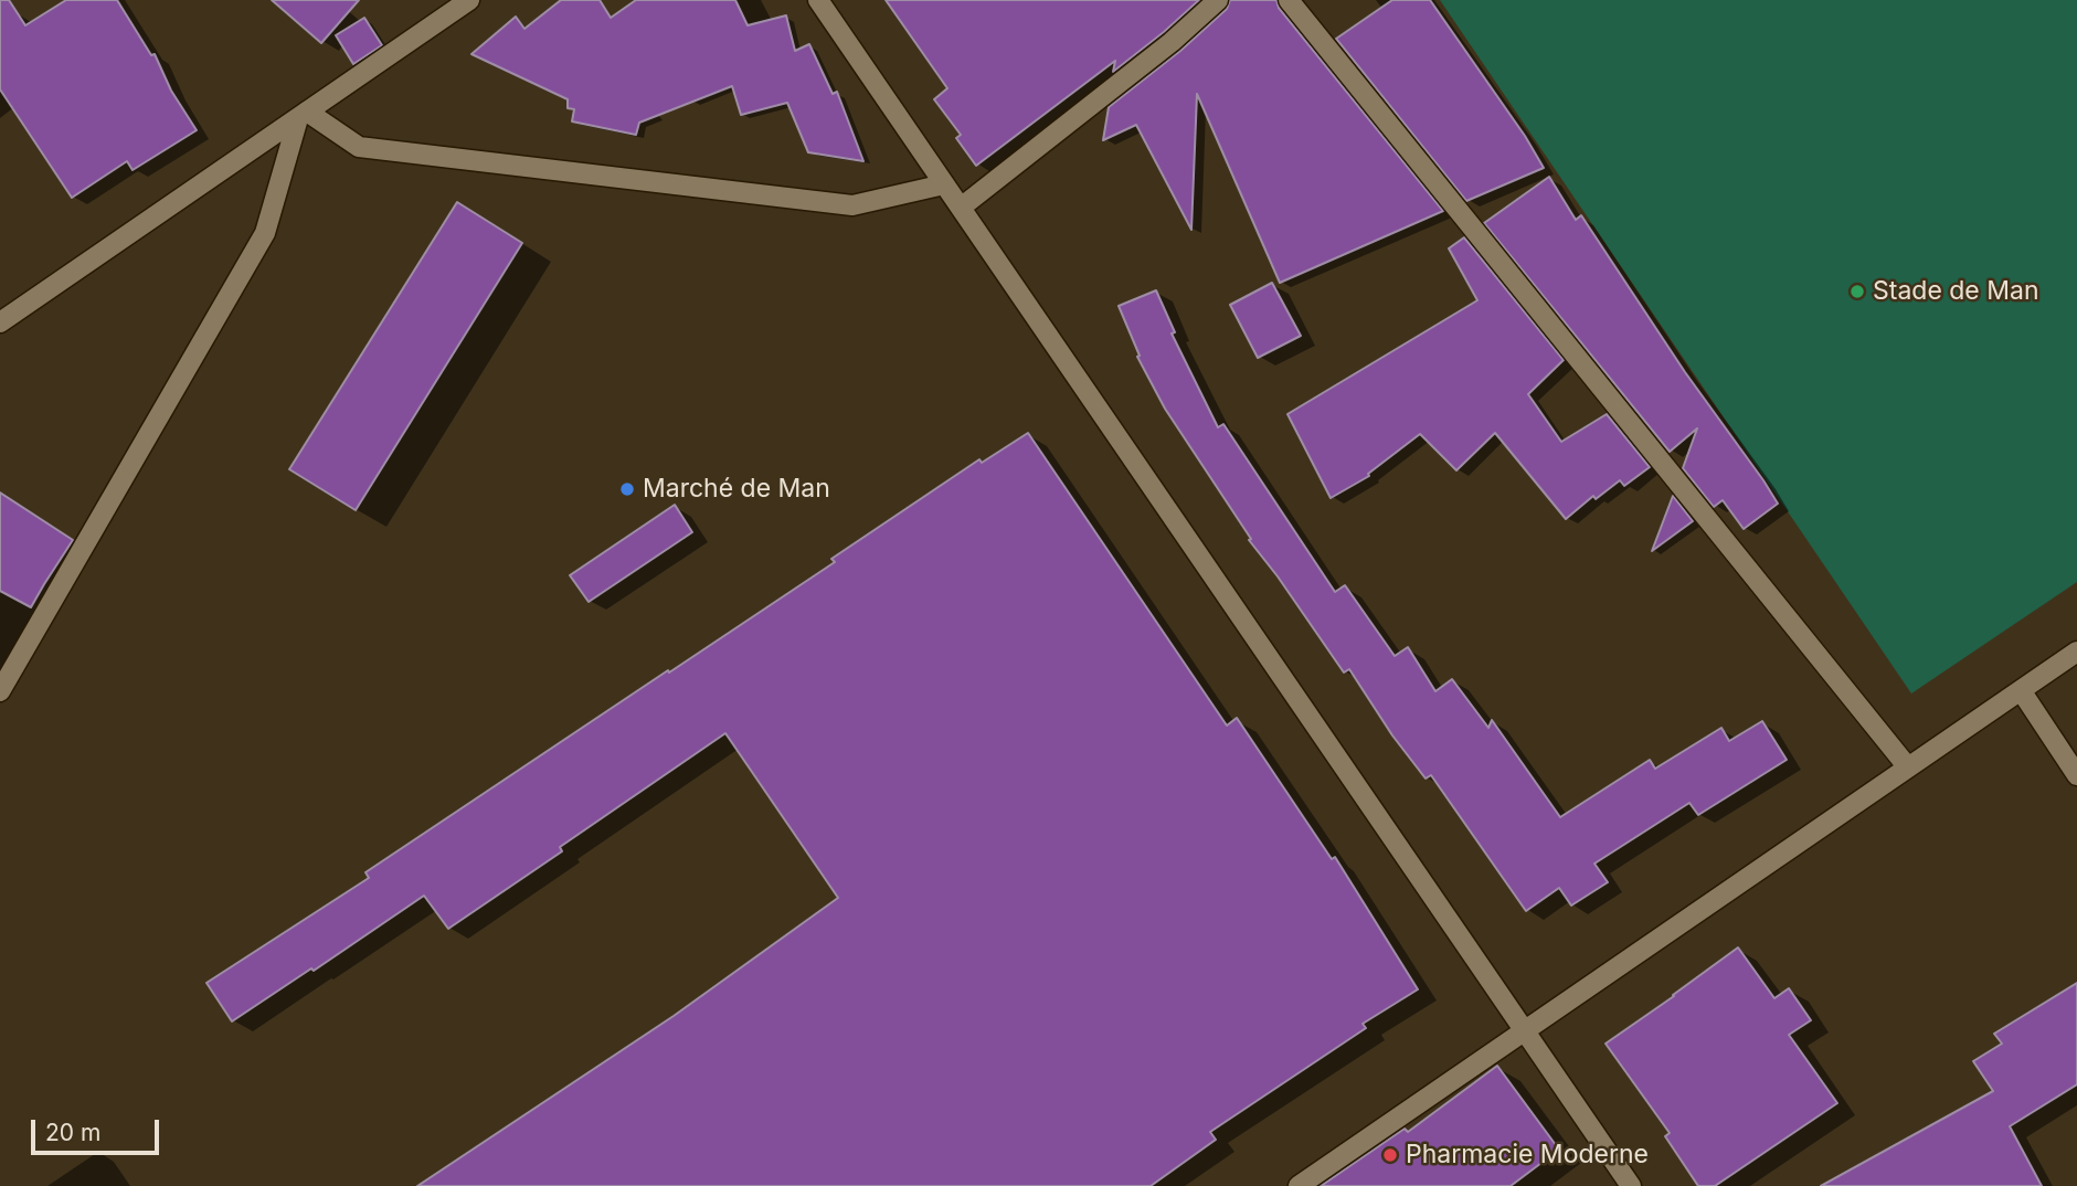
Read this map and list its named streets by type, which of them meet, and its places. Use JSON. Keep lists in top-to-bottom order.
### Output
{
  "places": ["Stade de Man", "Marché de Man", "Pharmacie Moderne"],
  "scale_bar": "20 m"
}
